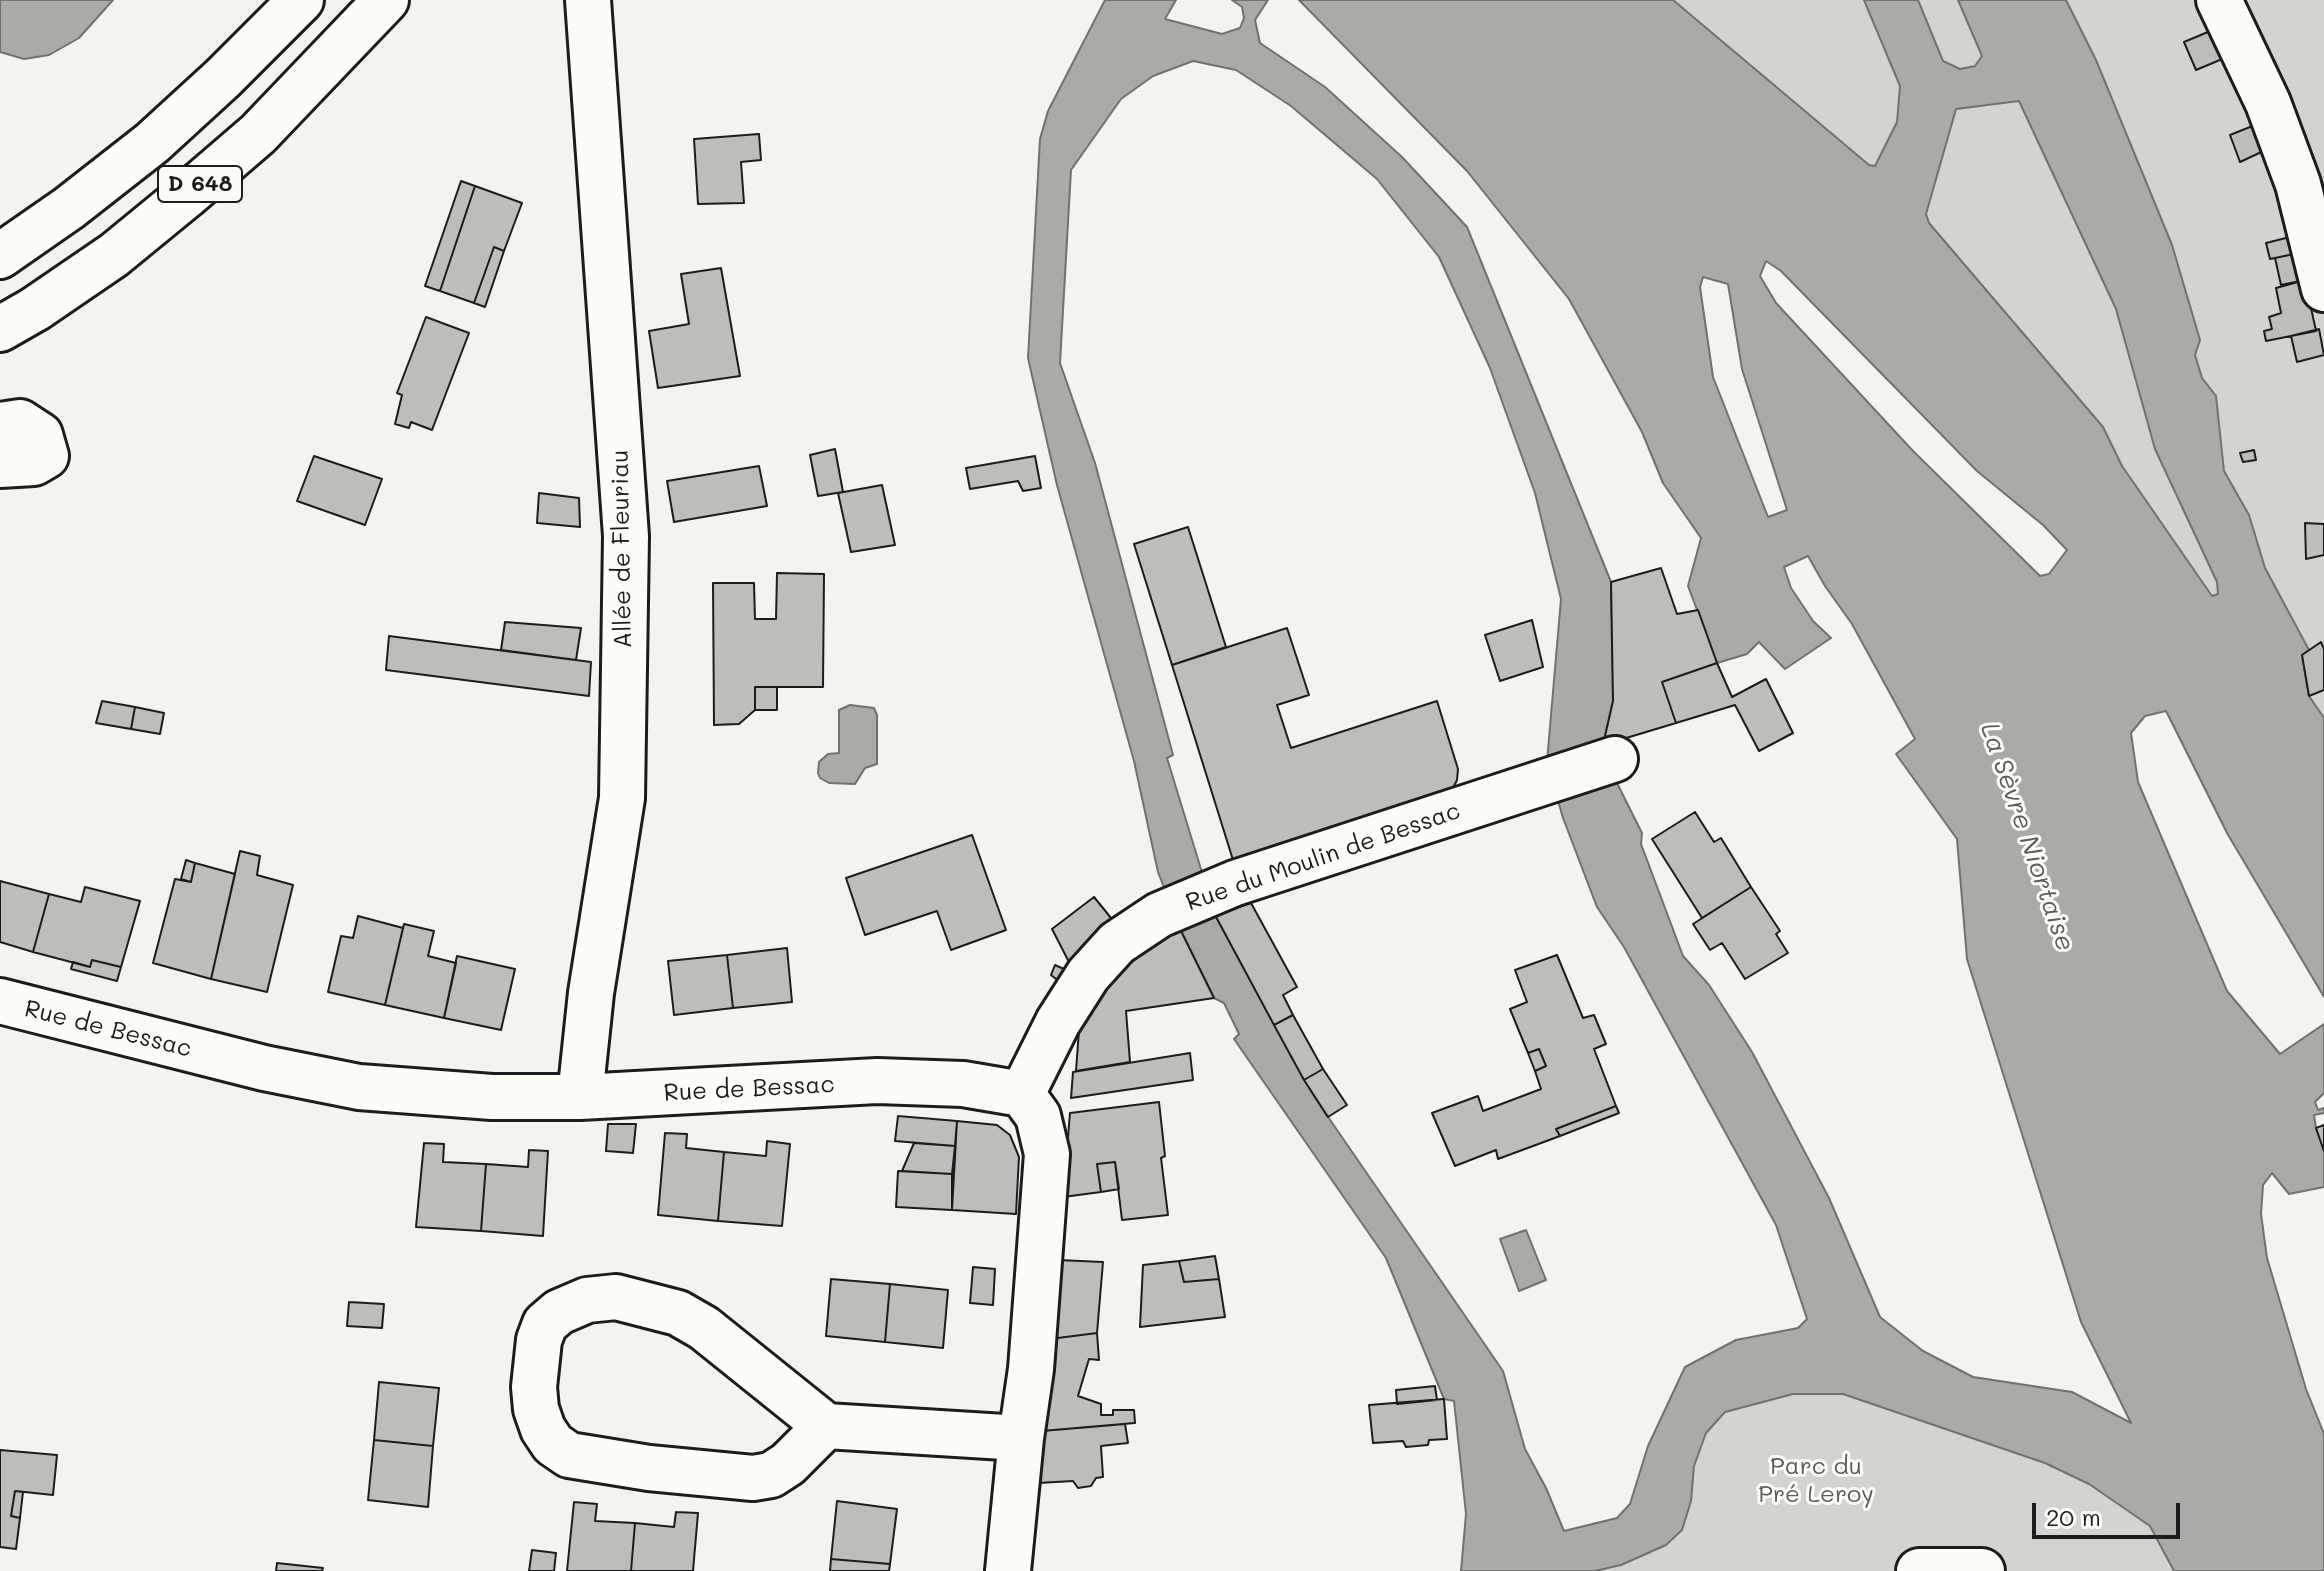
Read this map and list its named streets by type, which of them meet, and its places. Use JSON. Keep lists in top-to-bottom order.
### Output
{
  "streets": {
    "main road": [
      "D 648",
      "Allée de Fleuriau",
      "Rue du Moulin de Bessac",
      "Rue de Bessac"
    ]
  },
  "crossings": [
    ["Allée de Fleuriau", "Rue de Bessac"],
    ["Rue du Moulin de Bessac", "Rue de Bessac"]
  ],
  "water": ["La Sèvre Niortaise"],
  "parks": ["Parc du Pré Leroy"],
  "scale_bar": "20 m"
}
